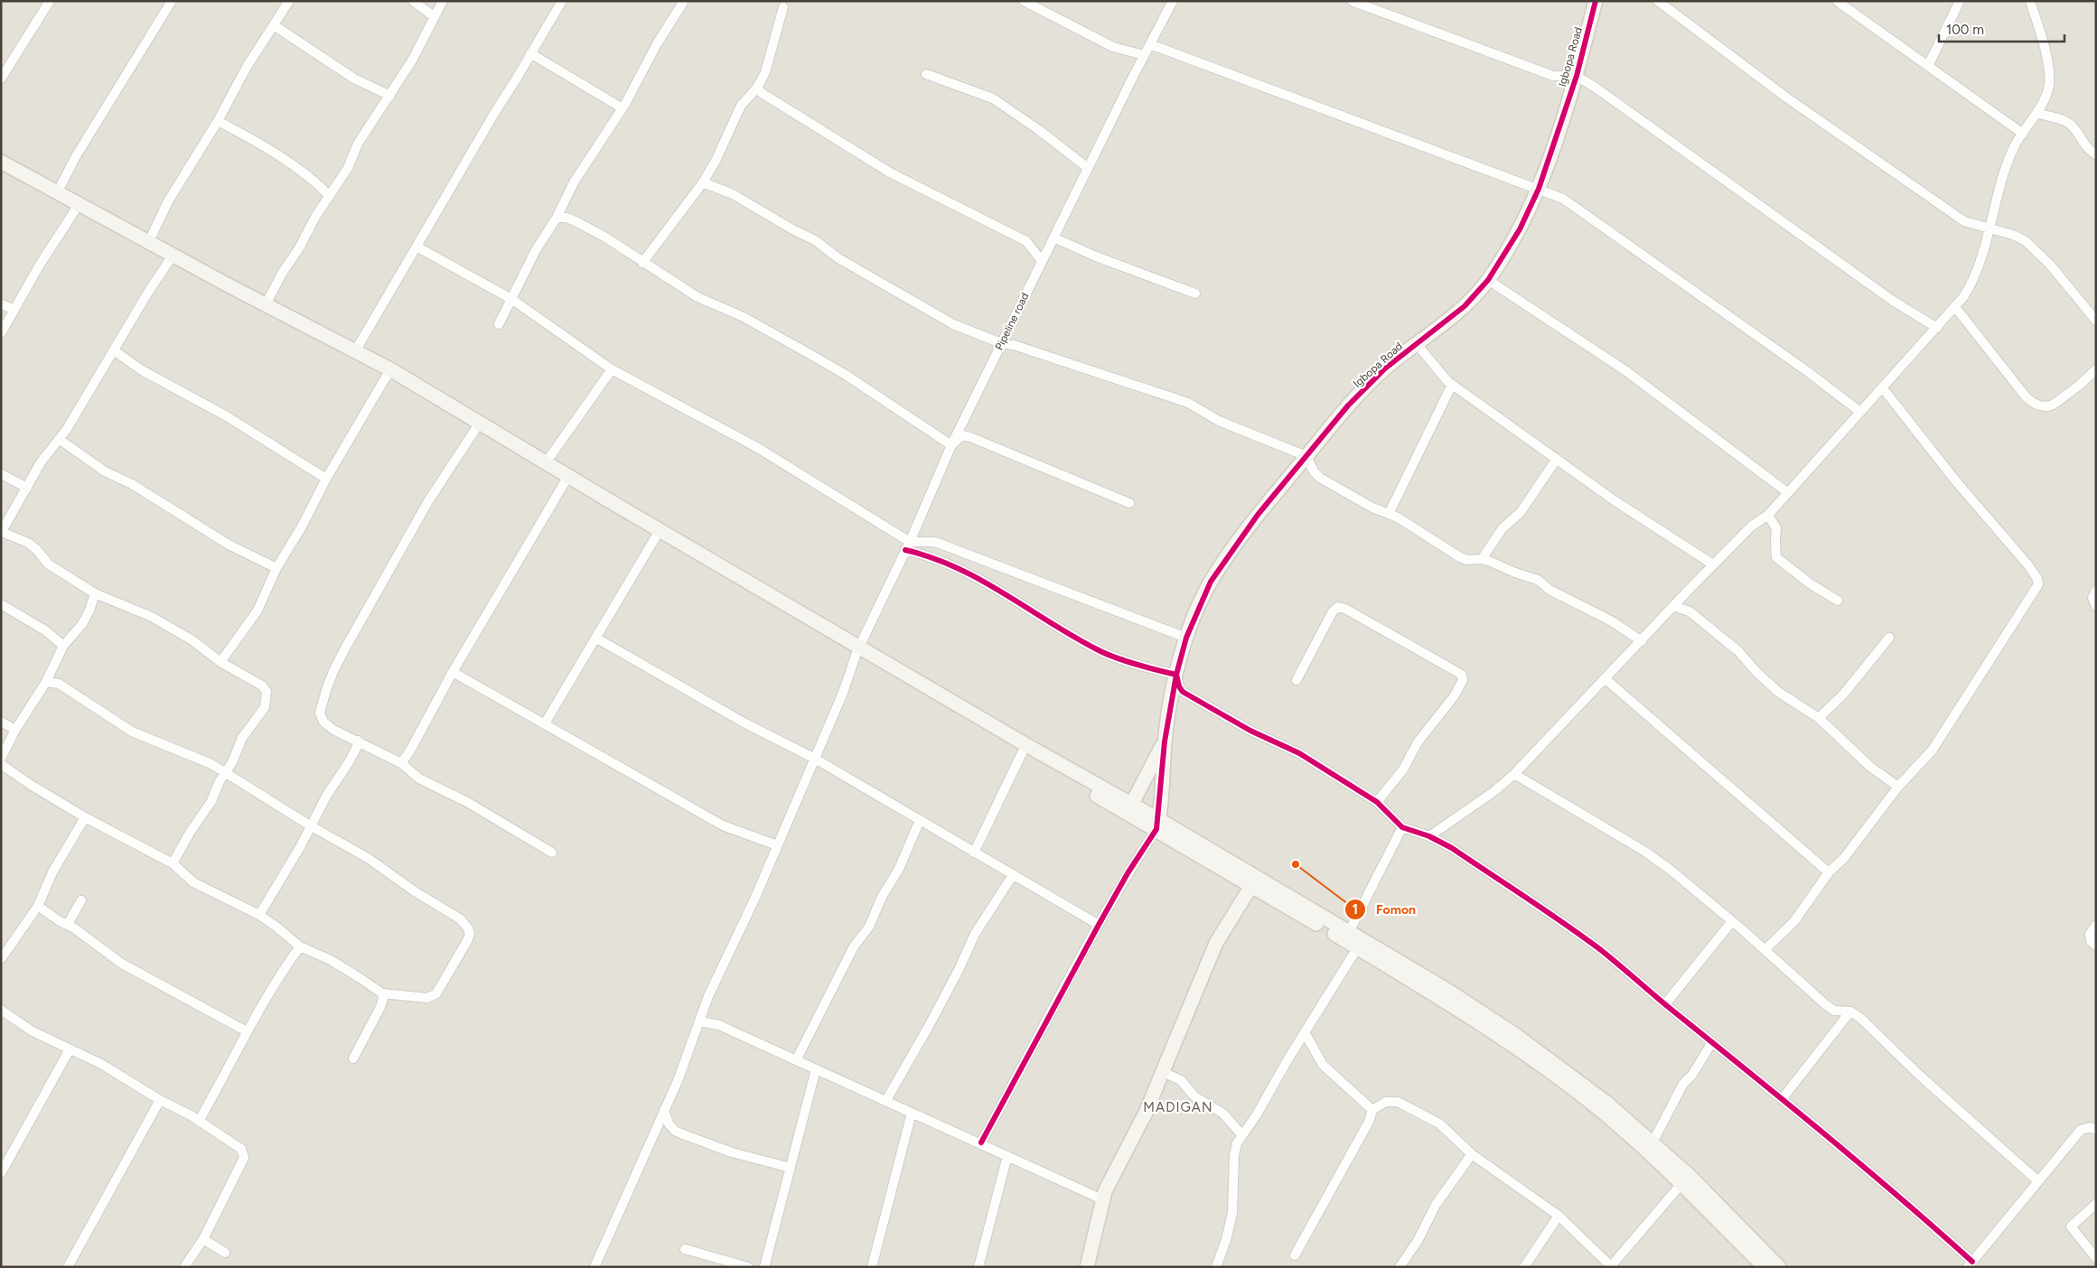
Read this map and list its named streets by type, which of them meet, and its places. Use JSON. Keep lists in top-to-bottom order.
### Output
{
  "streets": {
    "main road": ["Igbopa Road"],
    "street": ["Pipeline road"]
  },
  "districts": ["MADIGAN"],
  "places": ["Fomon"],
  "scale_bar": "100 m"
}
